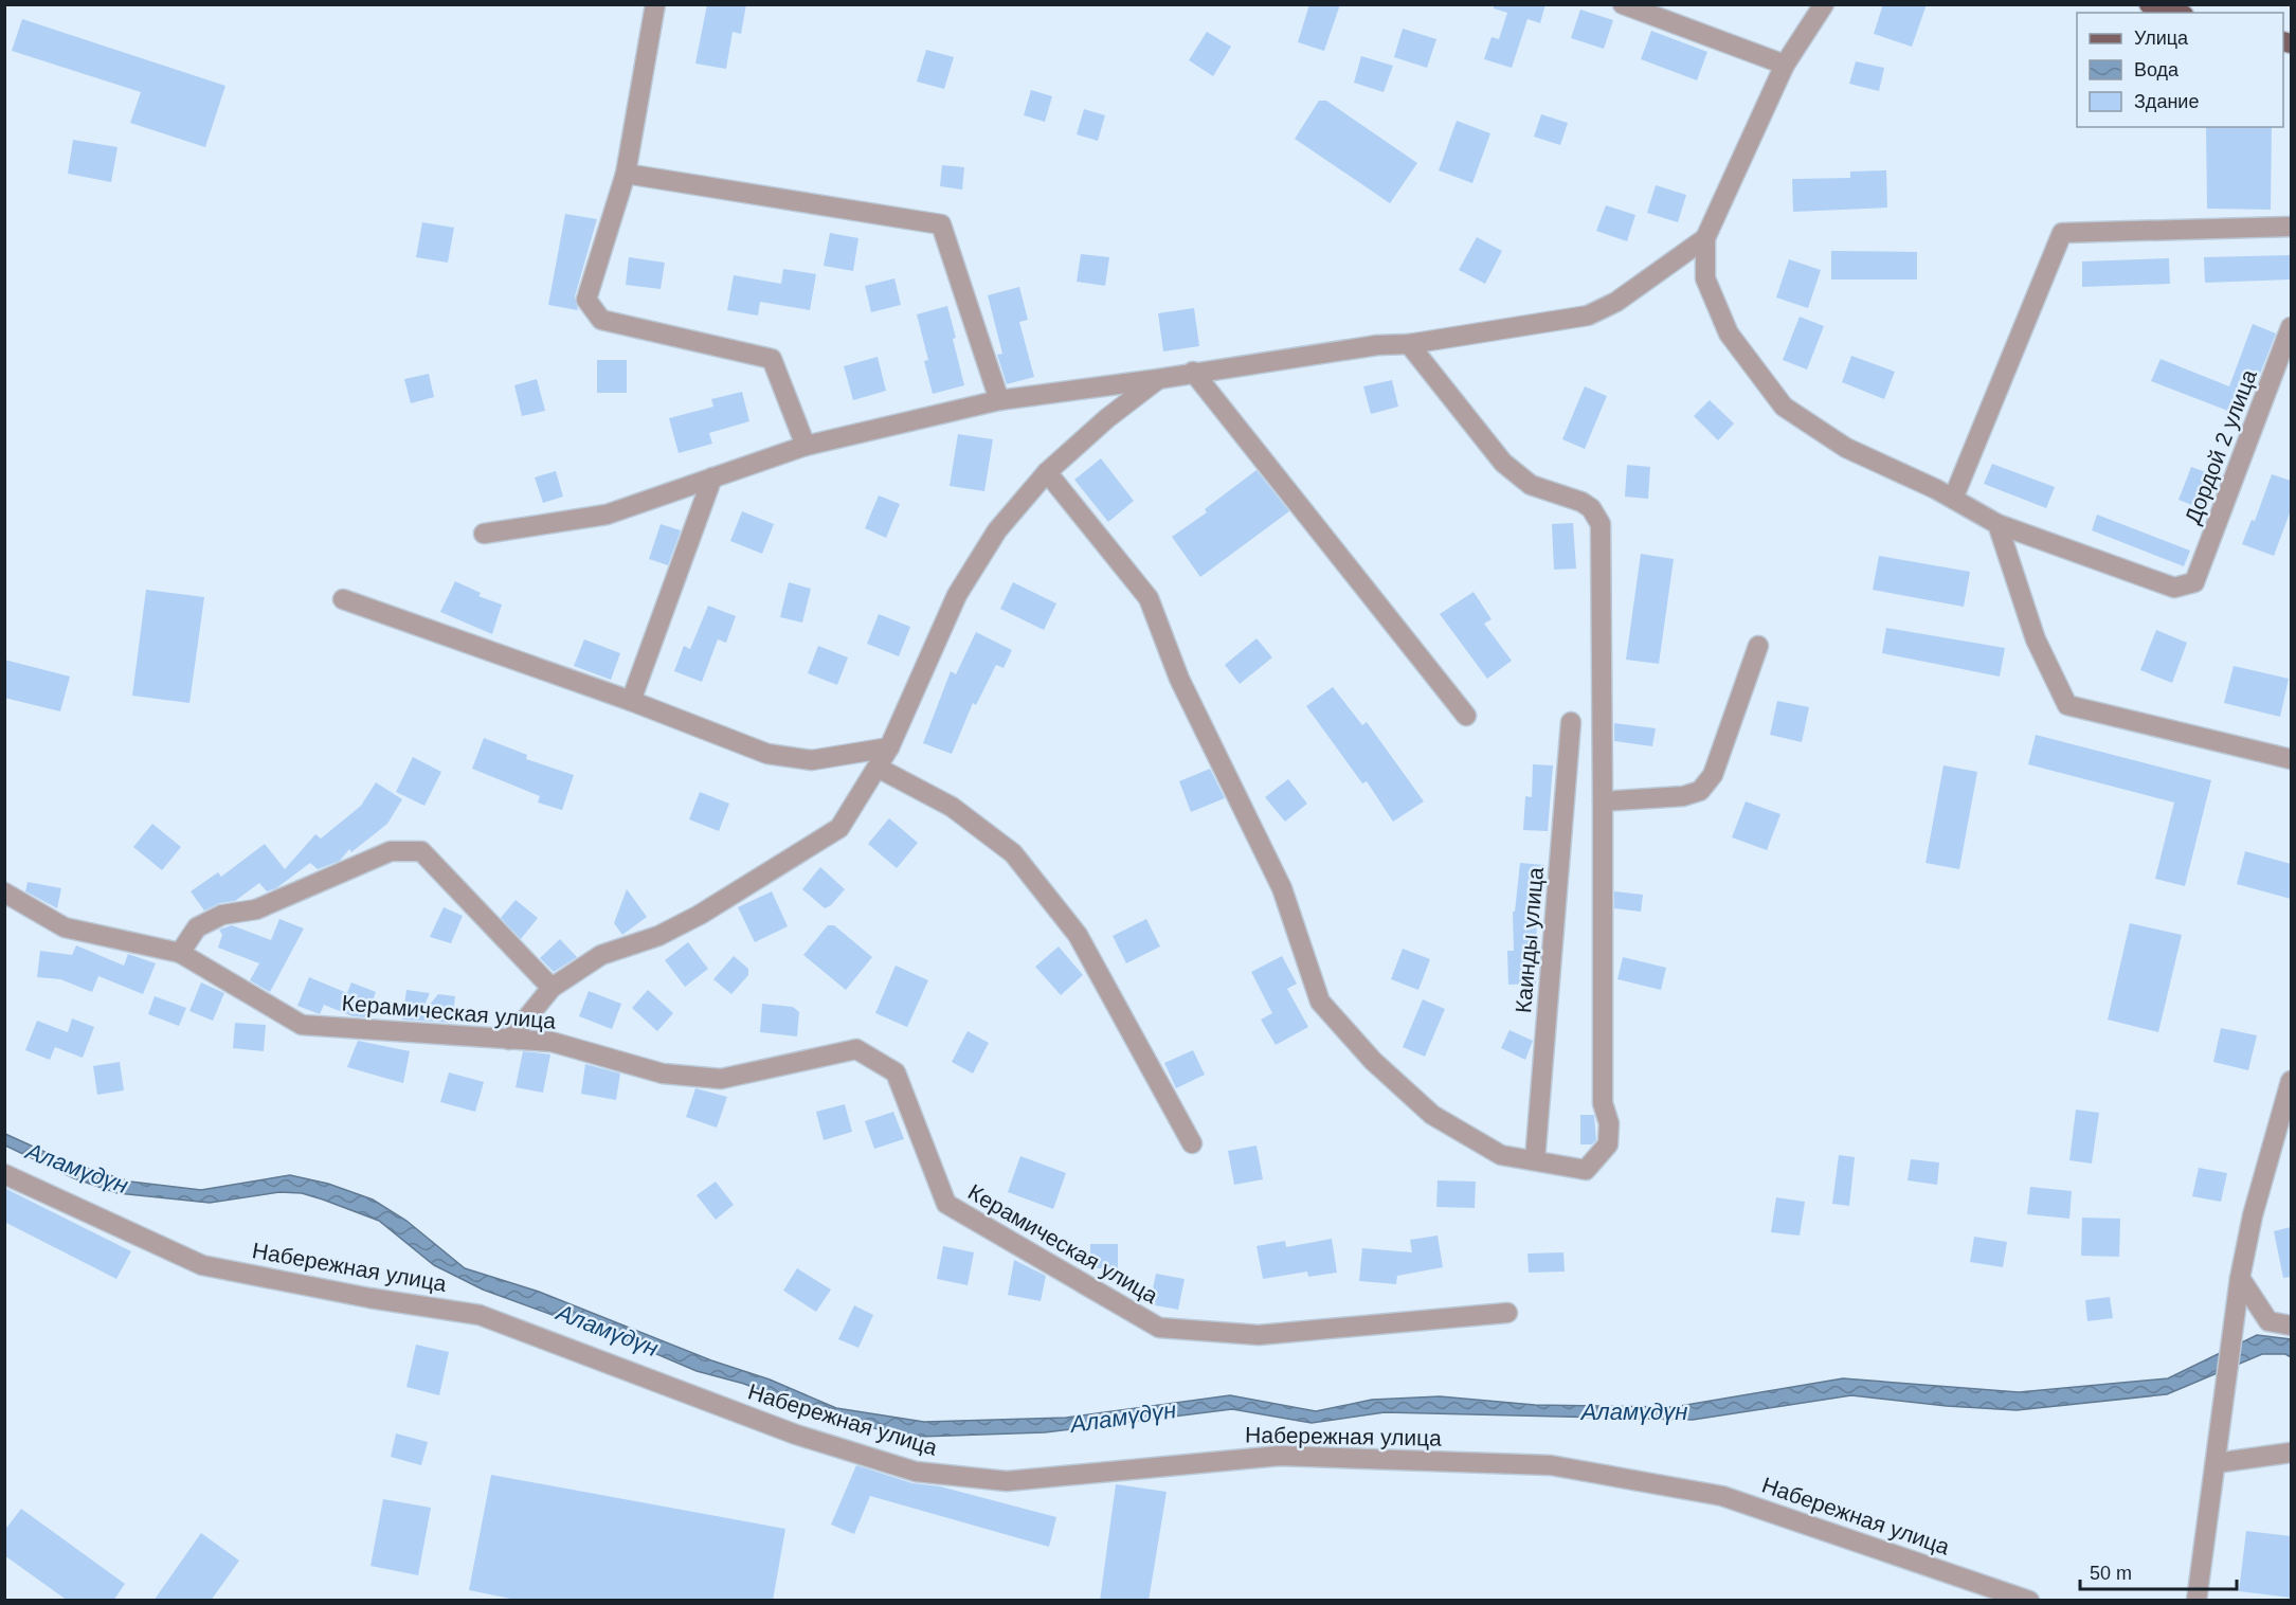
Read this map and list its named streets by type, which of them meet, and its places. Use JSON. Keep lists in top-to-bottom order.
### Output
{
  "streets": {
    "street": [
      "Дордой 2 улица",
      "Каинды улица",
      "Керамическая улица",
      "Набережная улица"
    ]
  },
  "water": ["Аламүдүн"],
  "legend": ["Улица", "Вода", "Здание"],
  "scale_bar": "50 m"
}
